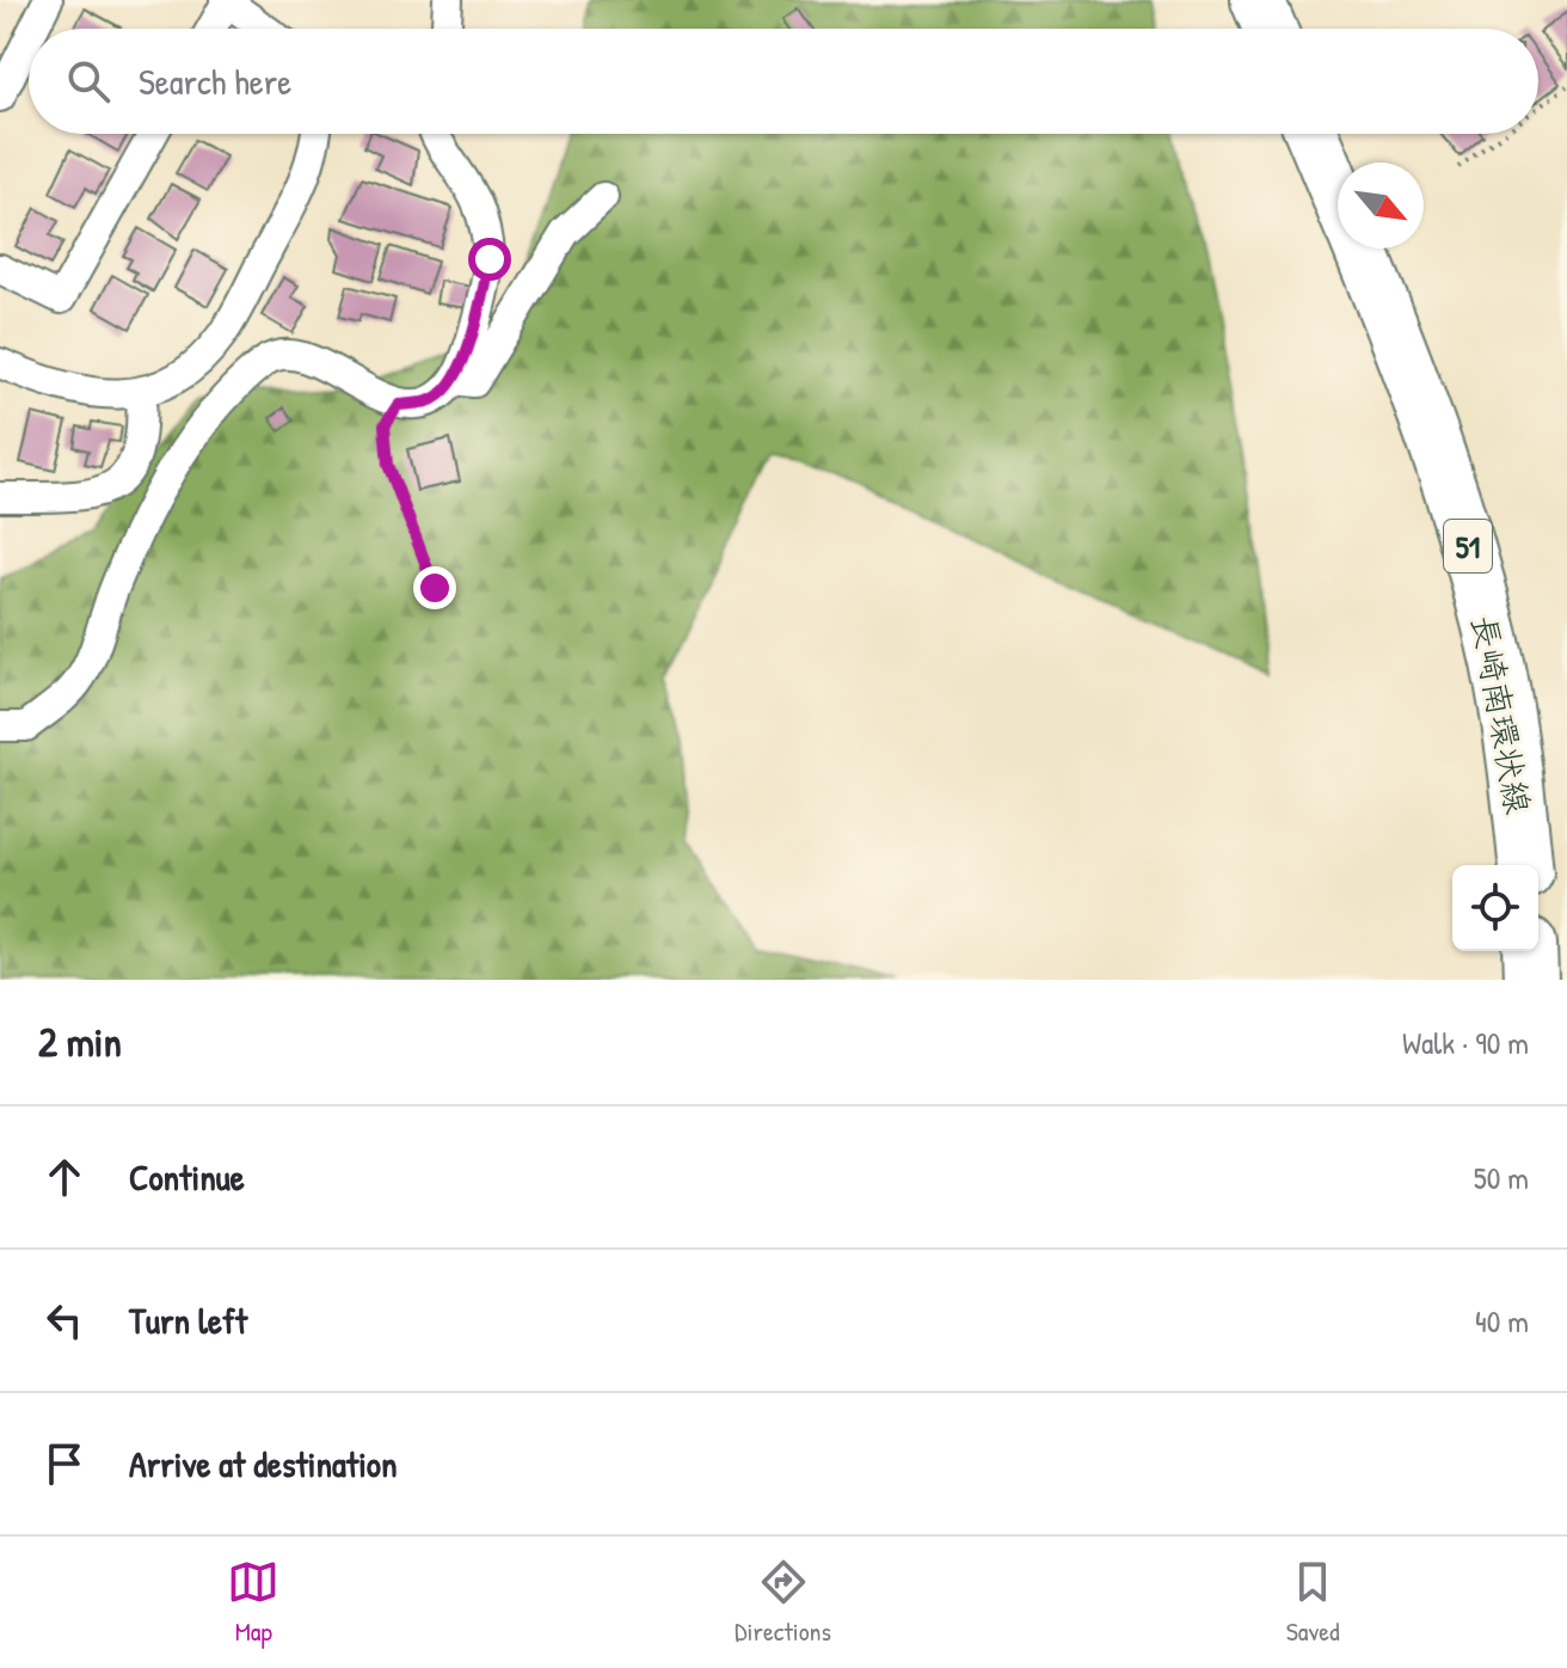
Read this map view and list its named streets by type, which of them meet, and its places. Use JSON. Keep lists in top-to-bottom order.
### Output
{
  "streets": {
    "highway": ["51", "長崎南環状線"]
  },
  "north": "bottom right",
  "page": {
    "search": "Search here",
    "heading": ["2 min", "Walk · 90 m"],
    "list": [
      ["Continue", "50 m"],
      ["Turn left", "40 m"],
      "Arrive at destination"
    ],
    "nav": ["Map", "Directions", "Saved"]
  }
}
